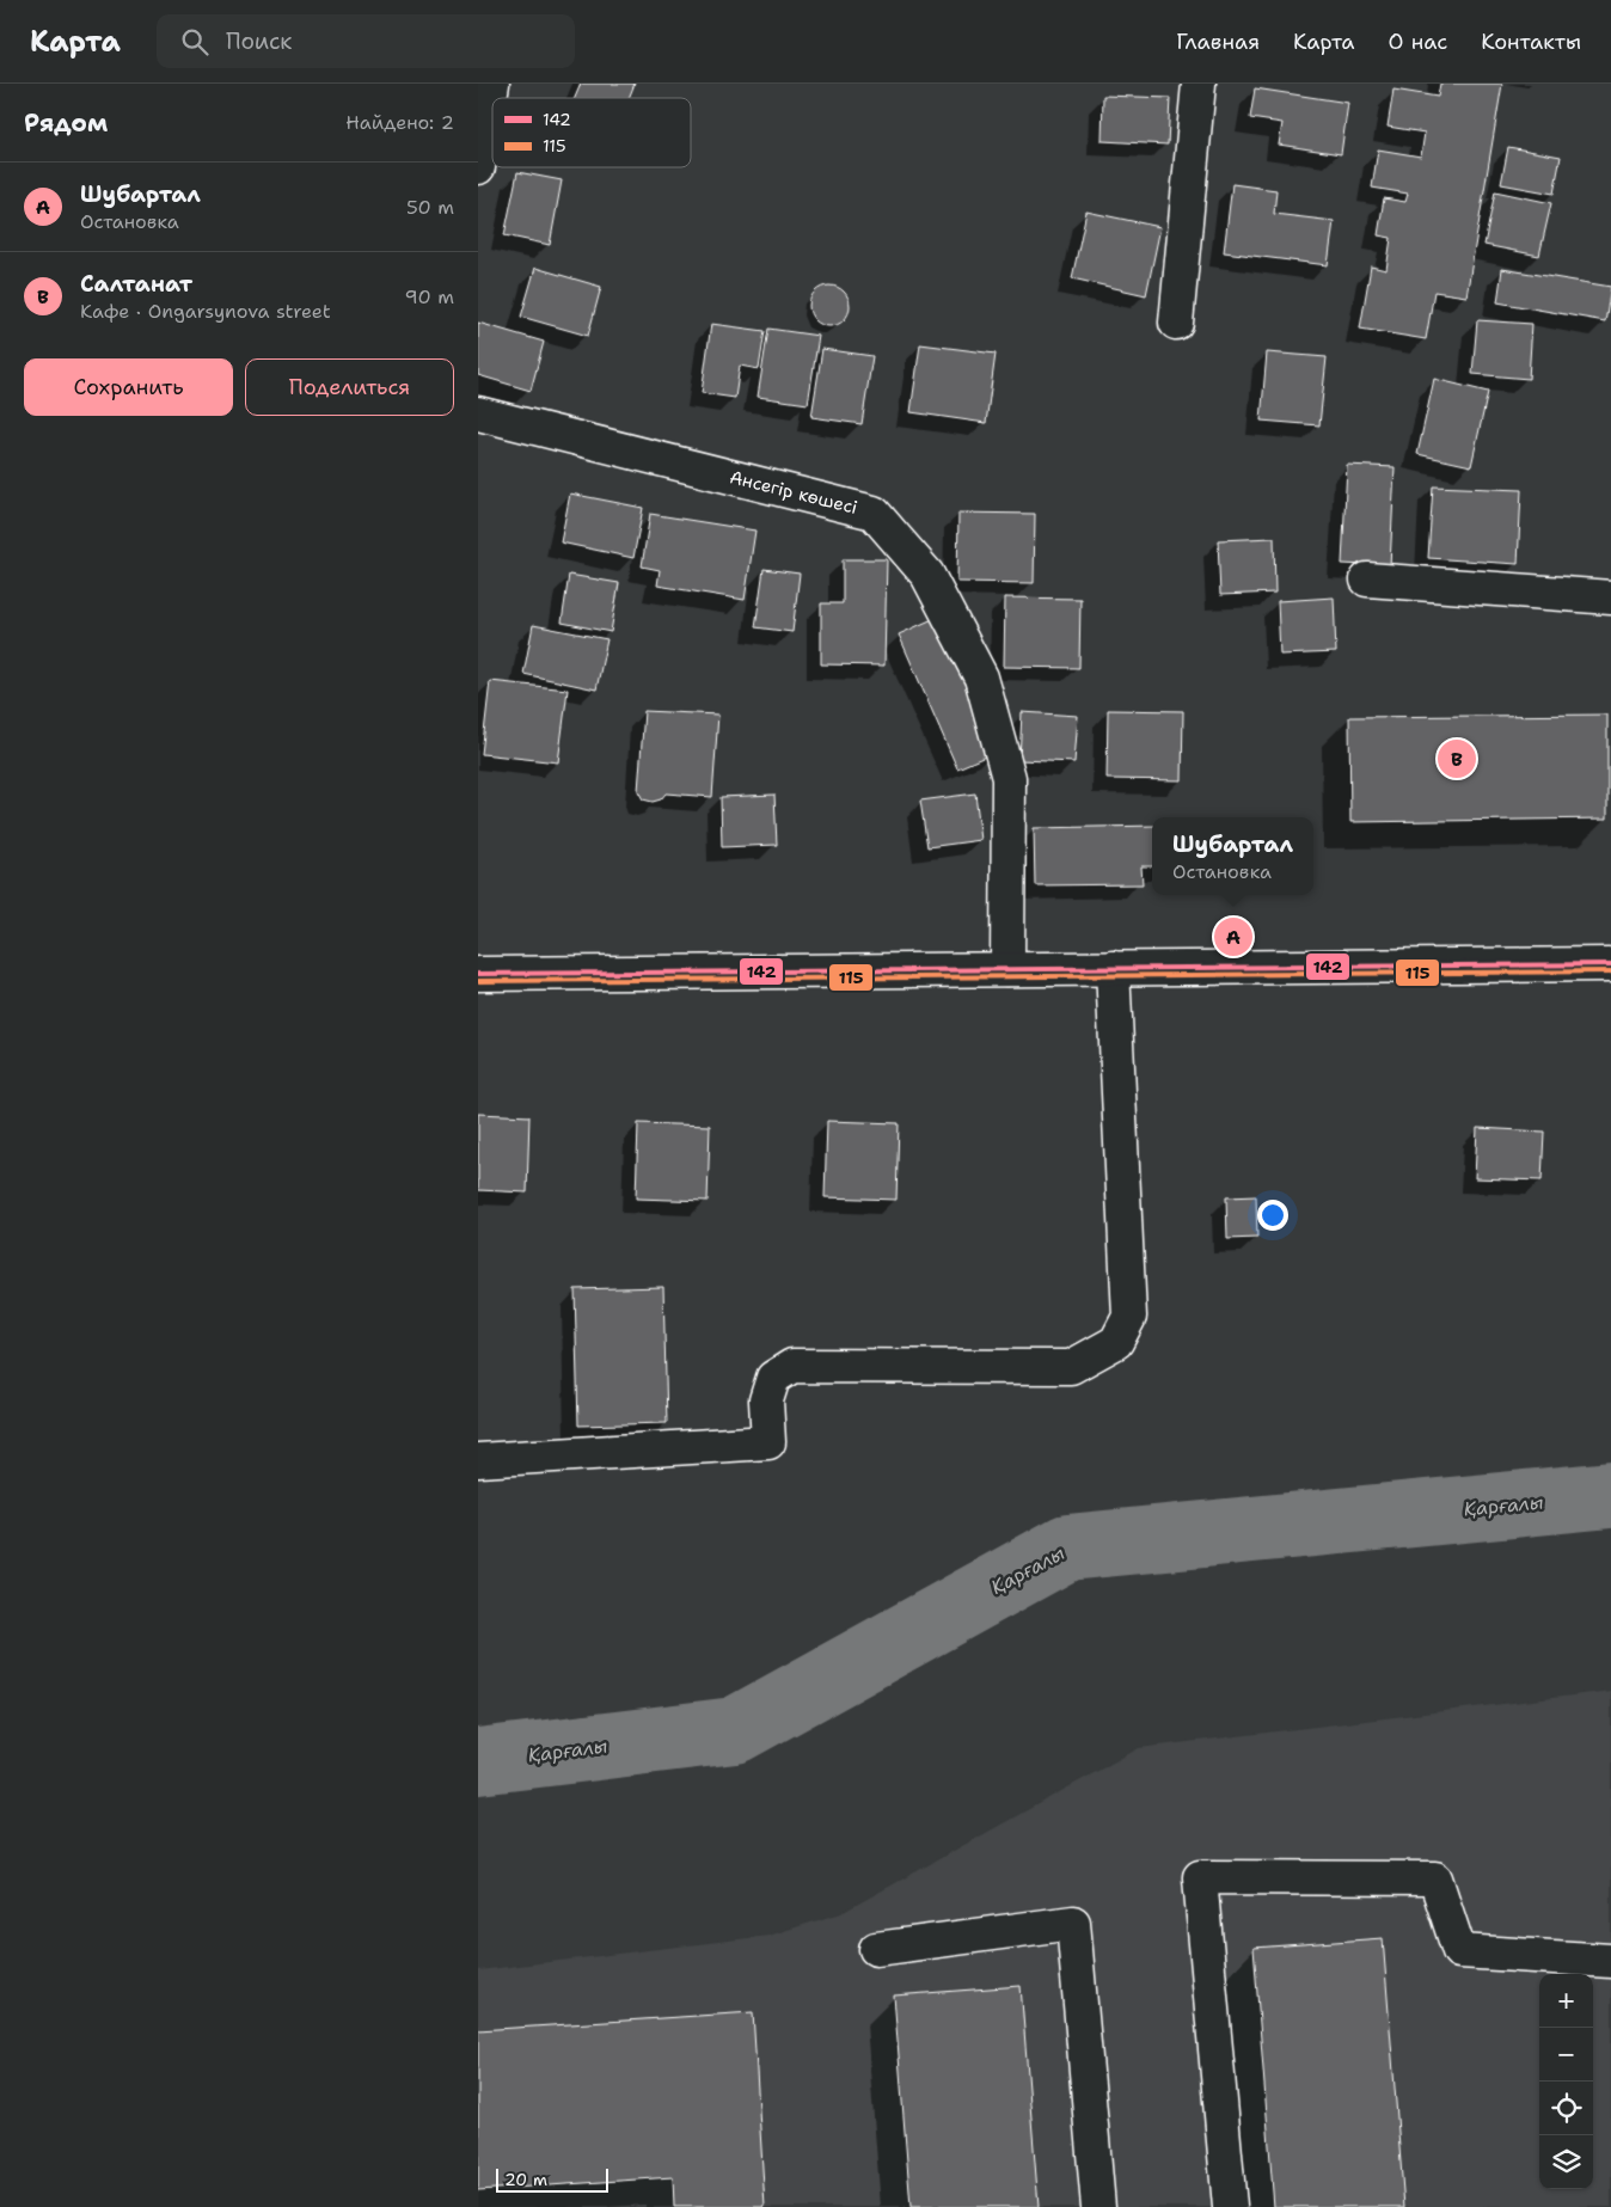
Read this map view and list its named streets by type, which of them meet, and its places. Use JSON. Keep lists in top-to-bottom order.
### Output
{
  "streets": {
    "main road": ["Ансегір көшесі"]
  },
  "water": ["Қарғалы"],
  "lines": ["transit line 142", "transit line 115"],
  "legend": ["142", "115"],
  "scale_bar": "20 m",
  "page": {
    "header": "Карта",
    "search": "Поиск",
    "nav": [
      "Главная",
      "Карта",
      "О нас",
      "Контакты"
    ],
    "heading": ["Рядом", "Найдено: 2"],
    "list": [
      {
        "mark": "A",
        "name": "Шубартал",
        "note": "Остановка",
        "value": "50 m"
      },
      {
        "mark": "B",
        "name": "Салтанат",
        "note": "Кафе · Ongarsynova street",
        "value": "90 m"
      }
    ],
    "buttons": ["Сохранить", "Поделиться"],
    "pins": ["B", "A"],
    "popup": ["Шубартал", "Остановка"],
    "map_buttons": ["+", "−"],
    "scale": "20 m"
  }
}
